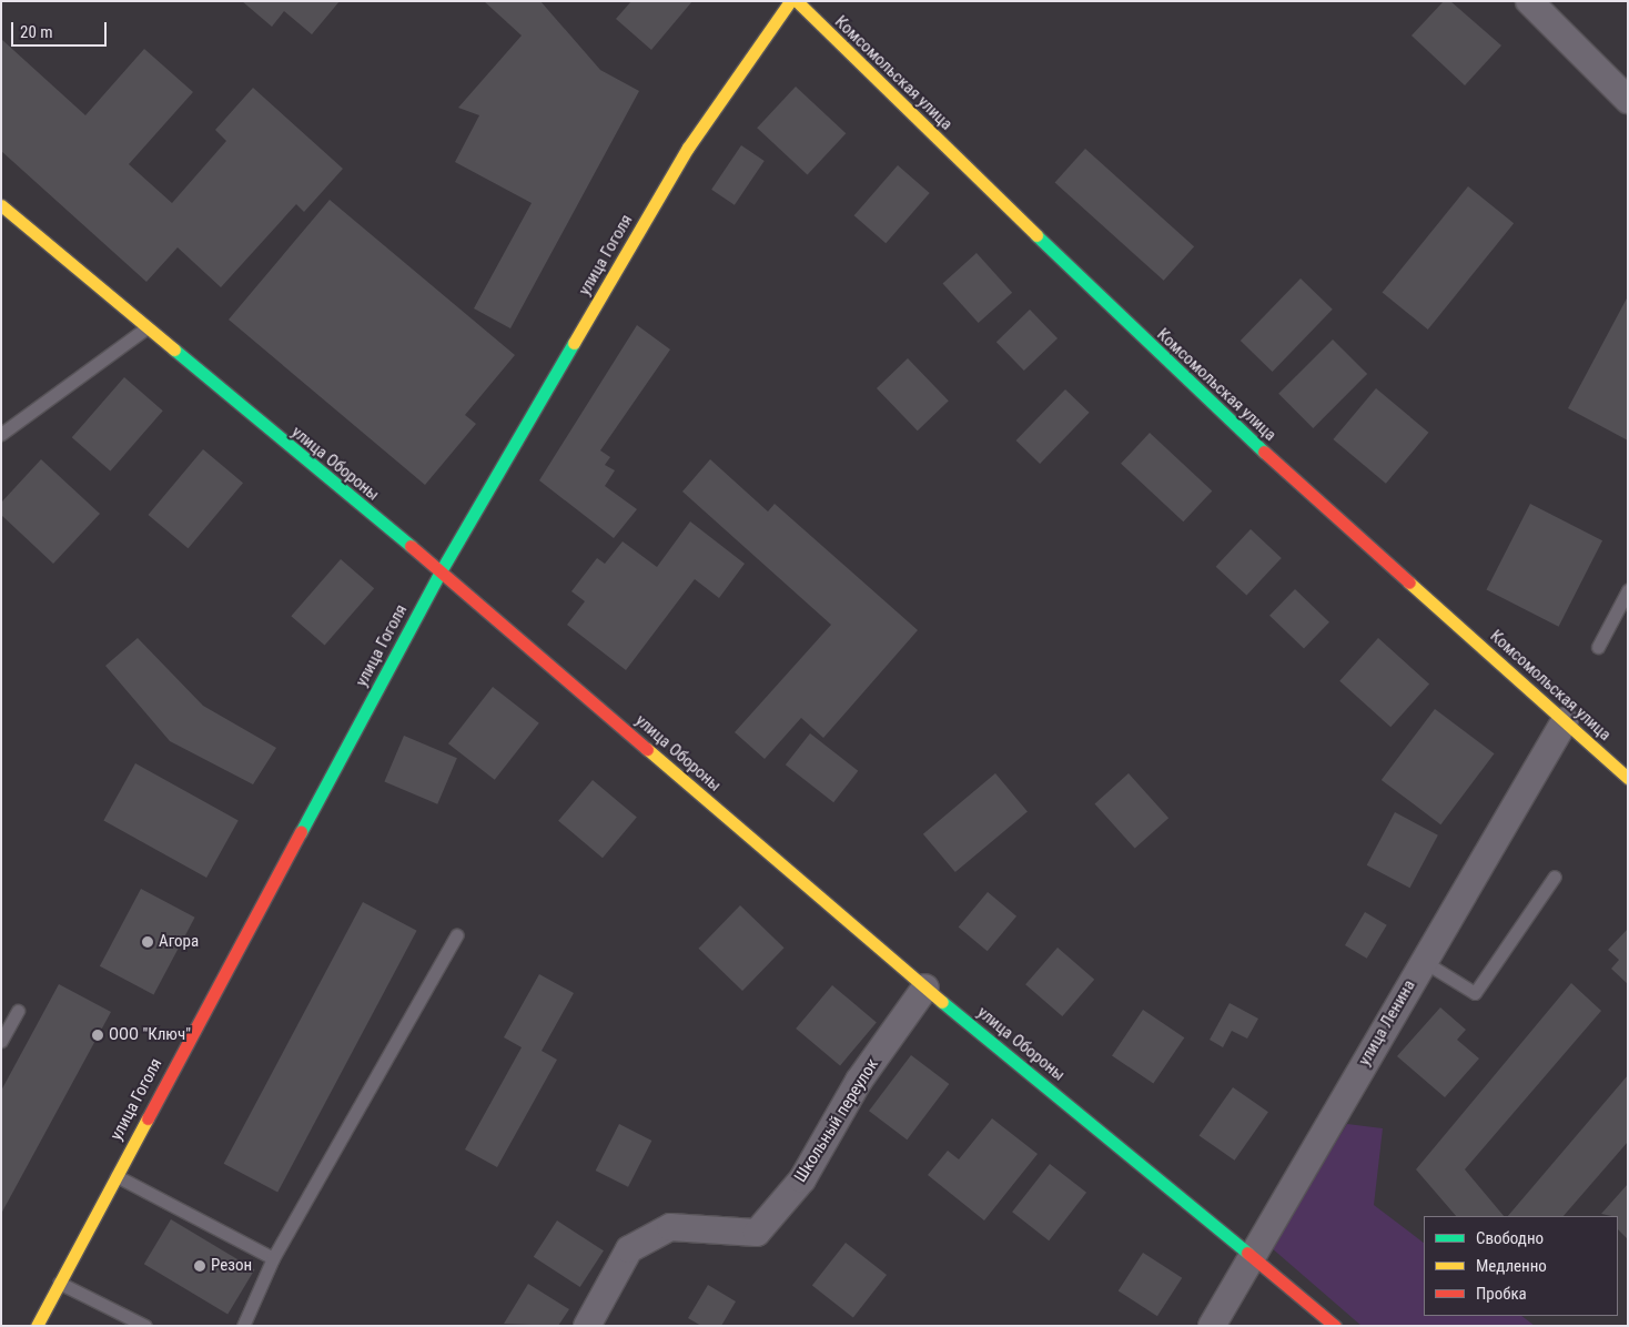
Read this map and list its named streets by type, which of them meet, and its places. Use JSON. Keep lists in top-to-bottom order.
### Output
{
  "streets": {
    "street": [
      "Комсомольская улица",
      "улица Гоголя",
      "улица Обороны",
      "улица Ленина",
      "Школьный переулок"
    ]
  },
  "crossings": [
    ["Комсомольская улица", "улица Ленина"],
    ["улица Гоголя", "улица Обороны"],
    ["улица Обороны", "улица Ленина"],
    ["улица Обороны", "Школьный переулок"]
  ],
  "places": ["Агора", "ООО \"Ключ\"", "Резон"],
  "legend": ["Свободно", "Медленно", "Пробка"],
  "scale_bar": "20 m"
}
